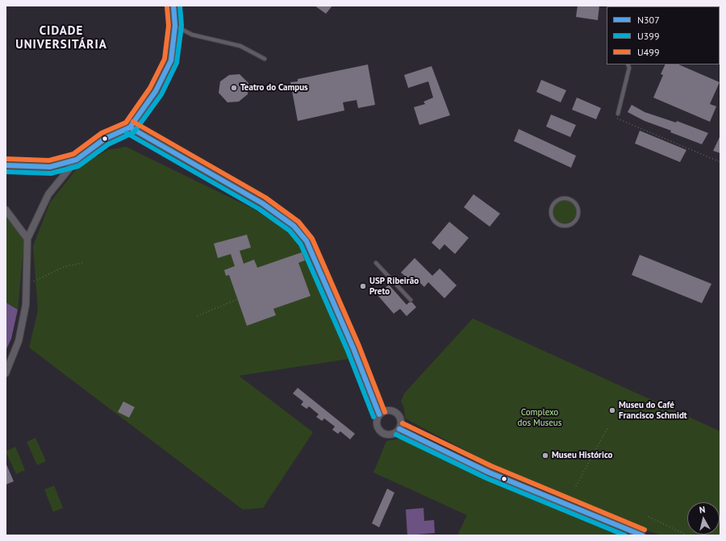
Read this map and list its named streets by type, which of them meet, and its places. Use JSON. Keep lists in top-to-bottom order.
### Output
{
  "districts": ["CIDADE UNIVERSITÁRIA"],
  "parks": ["Complexo dos Museus"],
  "places": [
    "Teatro do Campus",
    "USP Ribeirão Preto",
    "Museu do Café Francisco Schmidt",
    "Museu Histórico"
  ],
  "lines": ["transit line N307", "transit line U399", "transit line U499"],
  "legend": ["N307", "U399", "U499"],
  "north": "top"
}
